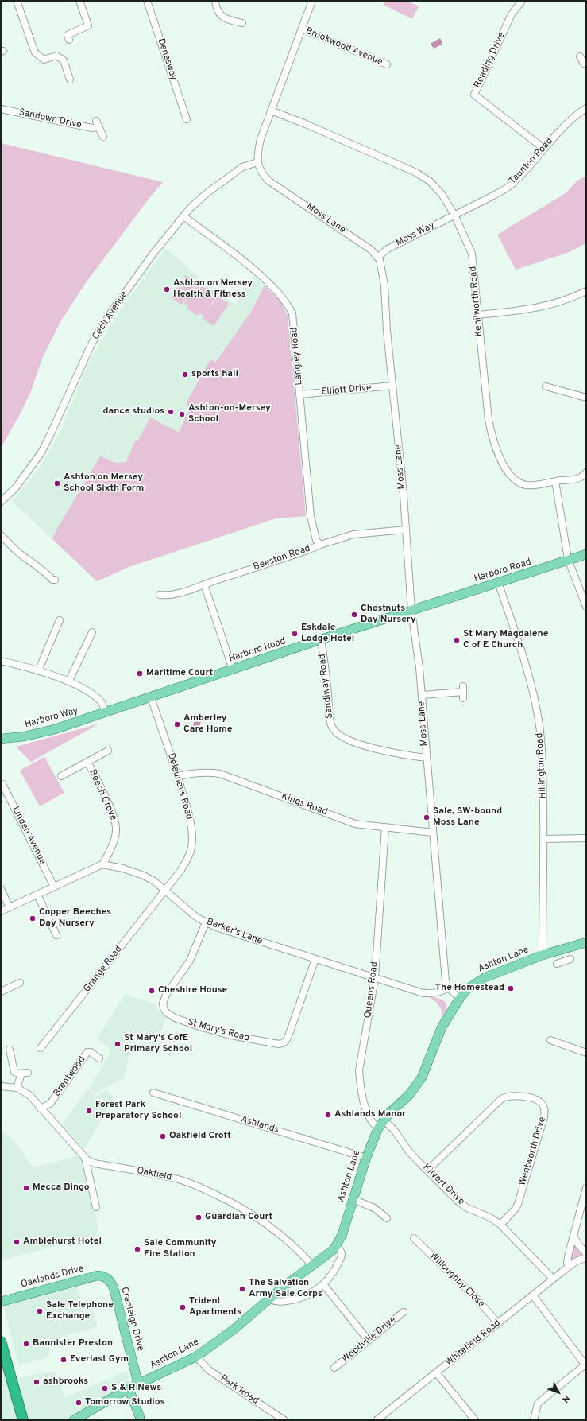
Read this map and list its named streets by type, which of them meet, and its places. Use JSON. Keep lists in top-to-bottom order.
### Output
{
  "streets": {
    "main road": [
      "Harboro Road",
      "Harboro Way",
      "Ashton Lane",
      "Oaklands Drive",
      "Cranleigh Drive"
    ],
    "street": [
      "Brookwood Avenue",
      "Denesway",
      "Reading Drive",
      "Sandown Drive",
      "Taunton Road",
      "Moss Lane",
      "Moss Way",
      "Kenilworth Road",
      "Cecil Avenue",
      "Langley Road",
      "Elliott Drive",
      "Beeston Road",
      "Sandiway Road",
      "Hillington Road",
      "Delaunays Road",
      "Beech Grove",
      "Kings Road",
      "Linden Avenue",
      "Barker's Lane",
      "Grange Road",
      "Queens Road",
      "St Mary's Road",
      "Brentwood",
      "Ashlands",
      "Wentworth Drive",
      "Oakfield",
      "Kilvert Drive",
      "Willoughby Close",
      "Woodville Drive",
      "Whitefield Road",
      "Park Road"
    ]
  },
  "crossings": [
    ["Reading Drive", "Taunton Road"],
    ["Taunton Road", "Moss Way"],
    ["Taunton Road", "Kenilworth Road"],
    ["Moss Lane", "Moss Way"],
    ["Moss Lane", "Cecil Avenue"],
    ["Moss Lane", "Elliott Drive"],
    ["Moss Lane", "Beeston Road"],
    ["Moss Lane", "Harboro Road"],
    ["Moss Lane", "Sandiway Road"],
    ["Moss Lane", "Kings Road"],
    ["Moss Lane", "Barker's Lane"],
    ["Moss Way", "Kenilworth Road"],
    ["Cecil Avenue", "Langley Road"],
    ["Langley Road", "Elliott Drive"],
    ["Langley Road", "Beeston Road"],
    ["Harboro Road", "Sandiway Road"],
    ["Harboro Road", "Harboro Way"],
    ["Harboro Road", "Hillington Road"],
    ["Harboro Road", "Delaunays Road"],
    ["Hillington Road", "Ashton Lane"],
    ["Delaunays Road", "Kings Road"],
    ["Delaunays Road", "Barker's Lane"],
    ["Delaunays Road", "Grange Road"],
    ["Beech Grove", "Barker's Lane"],
    ["Kings Road", "Queens Road"],
    ["Barker's Lane", "Grange Road"],
    ["Barker's Lane", "Queens Road"],
    ["Barker's Lane", "St Mary's Road"],
    ["Ashton Lane", "Queens Road"],
    ["Ashton Lane", "Ashlands"],
    ["Ashton Lane", "Oakfield"],
    ["Ashton Lane", "Kilvert Drive"],
    ["Ashton Lane", "Cranleigh Drive"],
    ["Ashton Lane", "Park Road"],
    ["Queens Road", "Kilvert Drive"],
    ["Brentwood", "Oakfield"],
    ["Wentworth Drive", "Kilvert Drive"],
    ["Kilvert Drive", "Whitefield Road"],
    ["Oaklands Drive", "Cranleigh Drive"],
    ["Willoughby Close", "Whitefield Road"]
  ],
  "places": [
    "Ashton on Mersey Health & Fitness",
    "sports hall",
    "dance studios",
    "Ashton-on-Mersey School",
    "Ashton on Mersey School Sixth Form",
    "Chestnuts Day Nursery",
    "Eskdale Lodge Hotel",
    "St Mary Magdalene C of E Church",
    "Maritime Court",
    "Amberley Care Home",
    "Sale, SW-bound Moss Lane",
    "Copper Beeches Day Nursery",
    "The Homestead",
    "Cheshire House",
    "St Mary's CofE Primary School",
    "Forest Park Preparatory School",
    "Ashlands Manor",
    "Oakfield Croft",
    "Mecca Bingo",
    "Guardian Court",
    "Amblehurst Hotel",
    "Sale Community Fire Station",
    "The Salvation Army Sale Corps",
    "Trident Apartments",
    "Sale Telephone Exchange",
    "Bannister Preston",
    "Everlast Gym",
    "ashbrooks",
    "S & R News",
    "Tomorrow Studios"
  ],
  "north": "bottom right"
}
